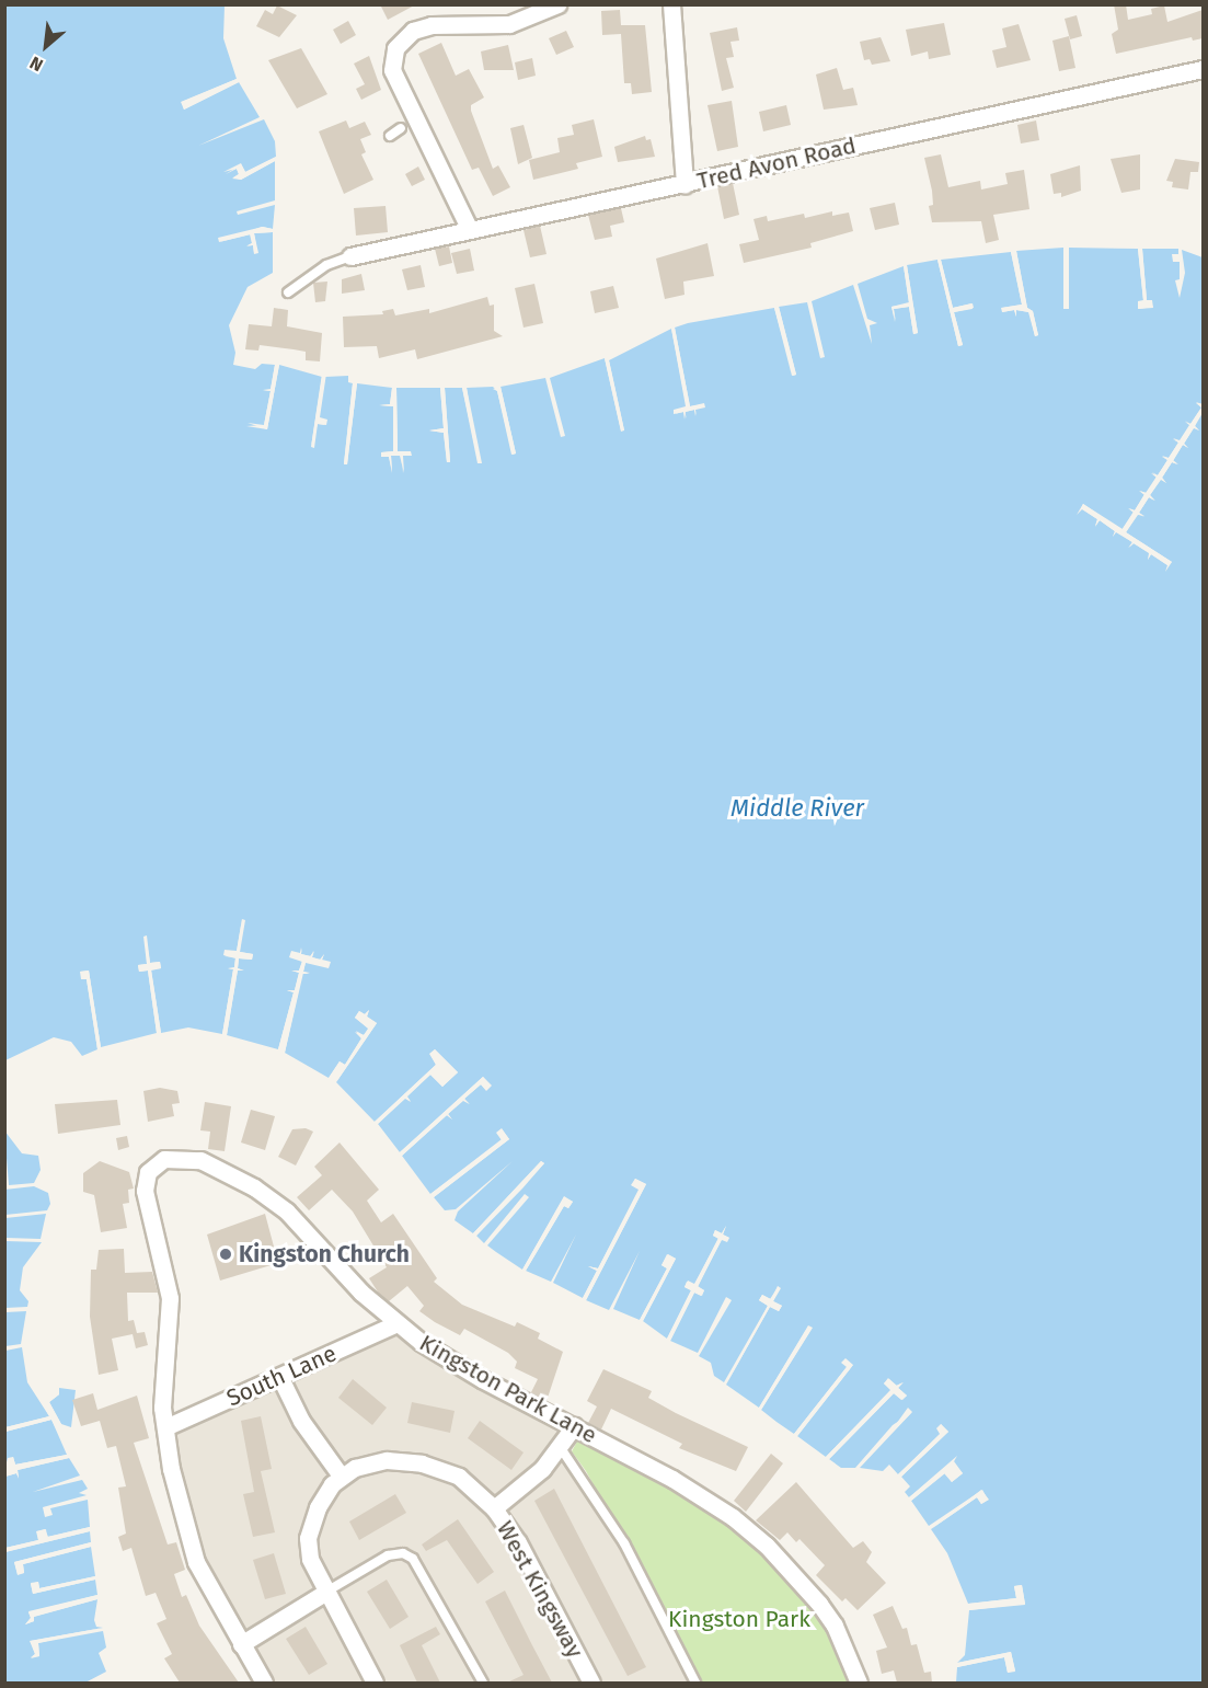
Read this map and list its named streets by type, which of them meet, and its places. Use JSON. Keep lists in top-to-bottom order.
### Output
{
  "streets": {
    "street": [
      "Tred Avon Road",
      "South Lane",
      "Kingston Park Lane",
      "West Kingsway"
    ]
  },
  "crossings": [
    ["South Lane", "Kingston Park Lane"]
  ],
  "water": ["Middle River"],
  "parks": ["Kingston Park"],
  "places": ["Kingston Church"],
  "north": "bottom left"
}
